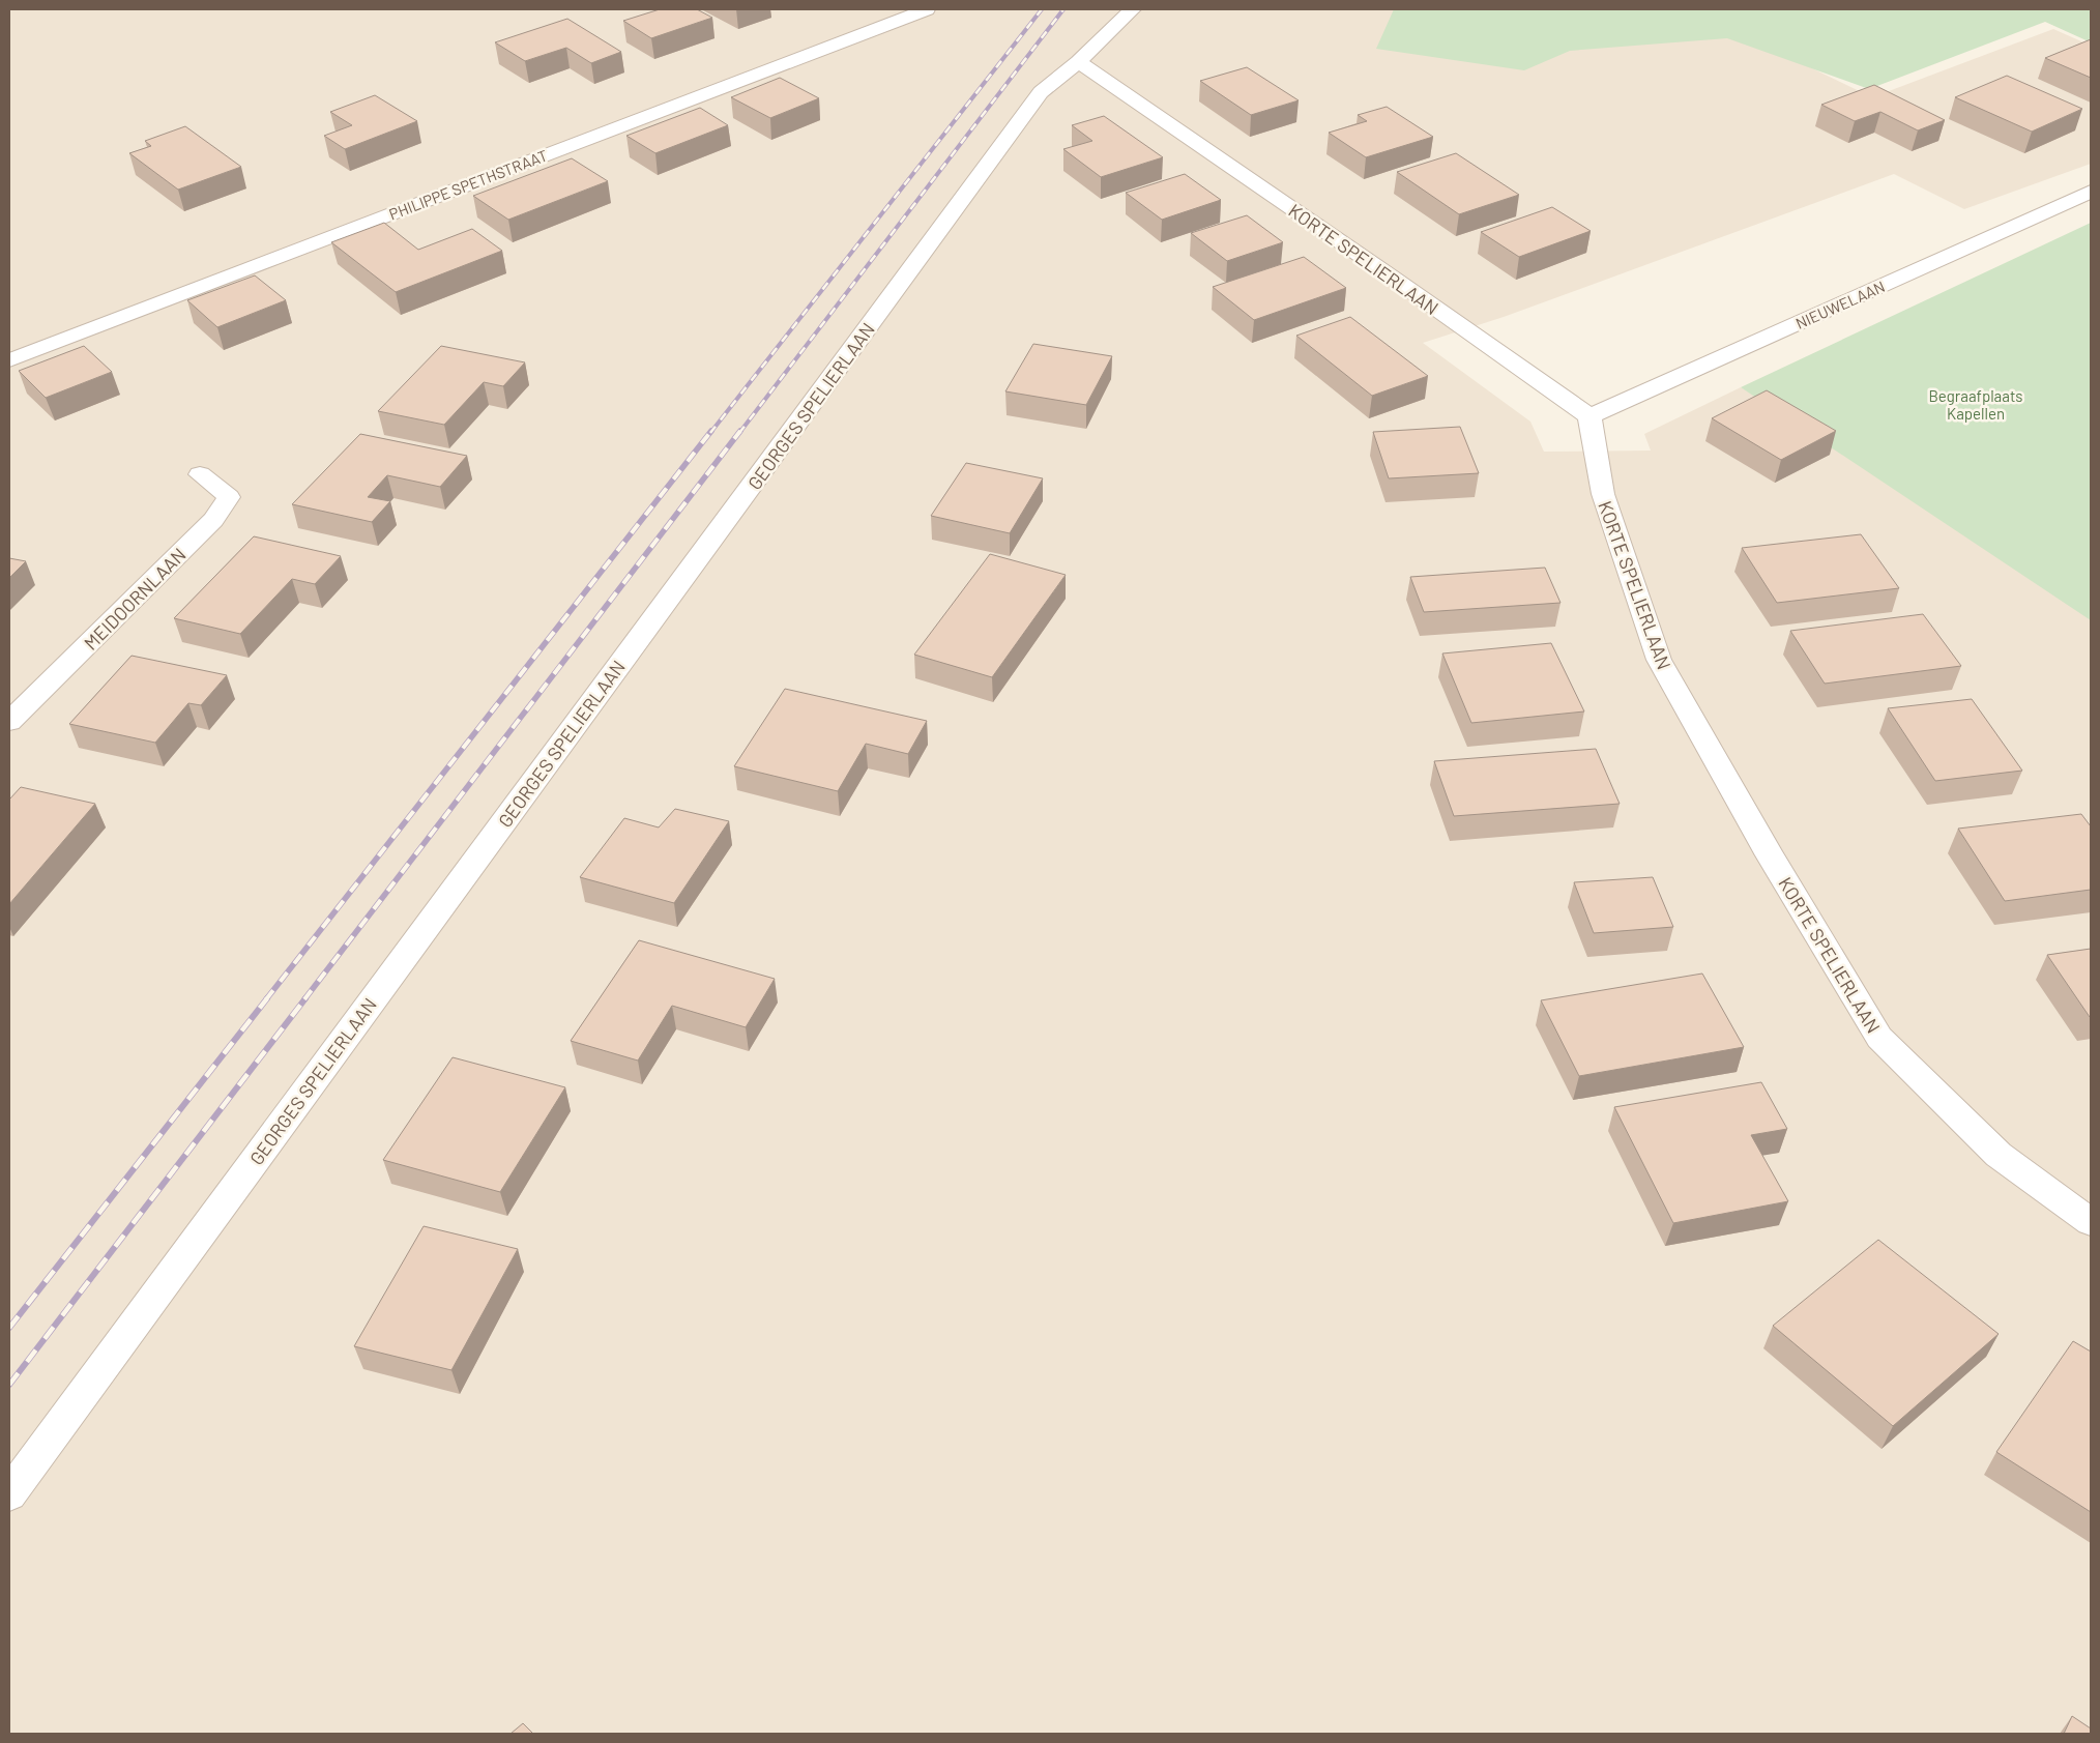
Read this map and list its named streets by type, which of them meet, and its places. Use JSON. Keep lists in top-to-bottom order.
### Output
{
  "streets": {
    "street": [
      "PHILIPPE SPETHSTRAAT",
      "KORTE SPELIERLAAN",
      "NIEUWELAAN",
      "GEORGES SPELIERLAAN",
      "MEIDOORNLAAN"
    ]
  },
  "crossings": [
    ["KORTE SPELIERLAAN", "NIEUWELAAN"],
    ["KORTE SPELIERLAAN", "GEORGES SPELIERLAAN"]
  ],
  "parks": ["Begraafplaats Kapellen"]
}
